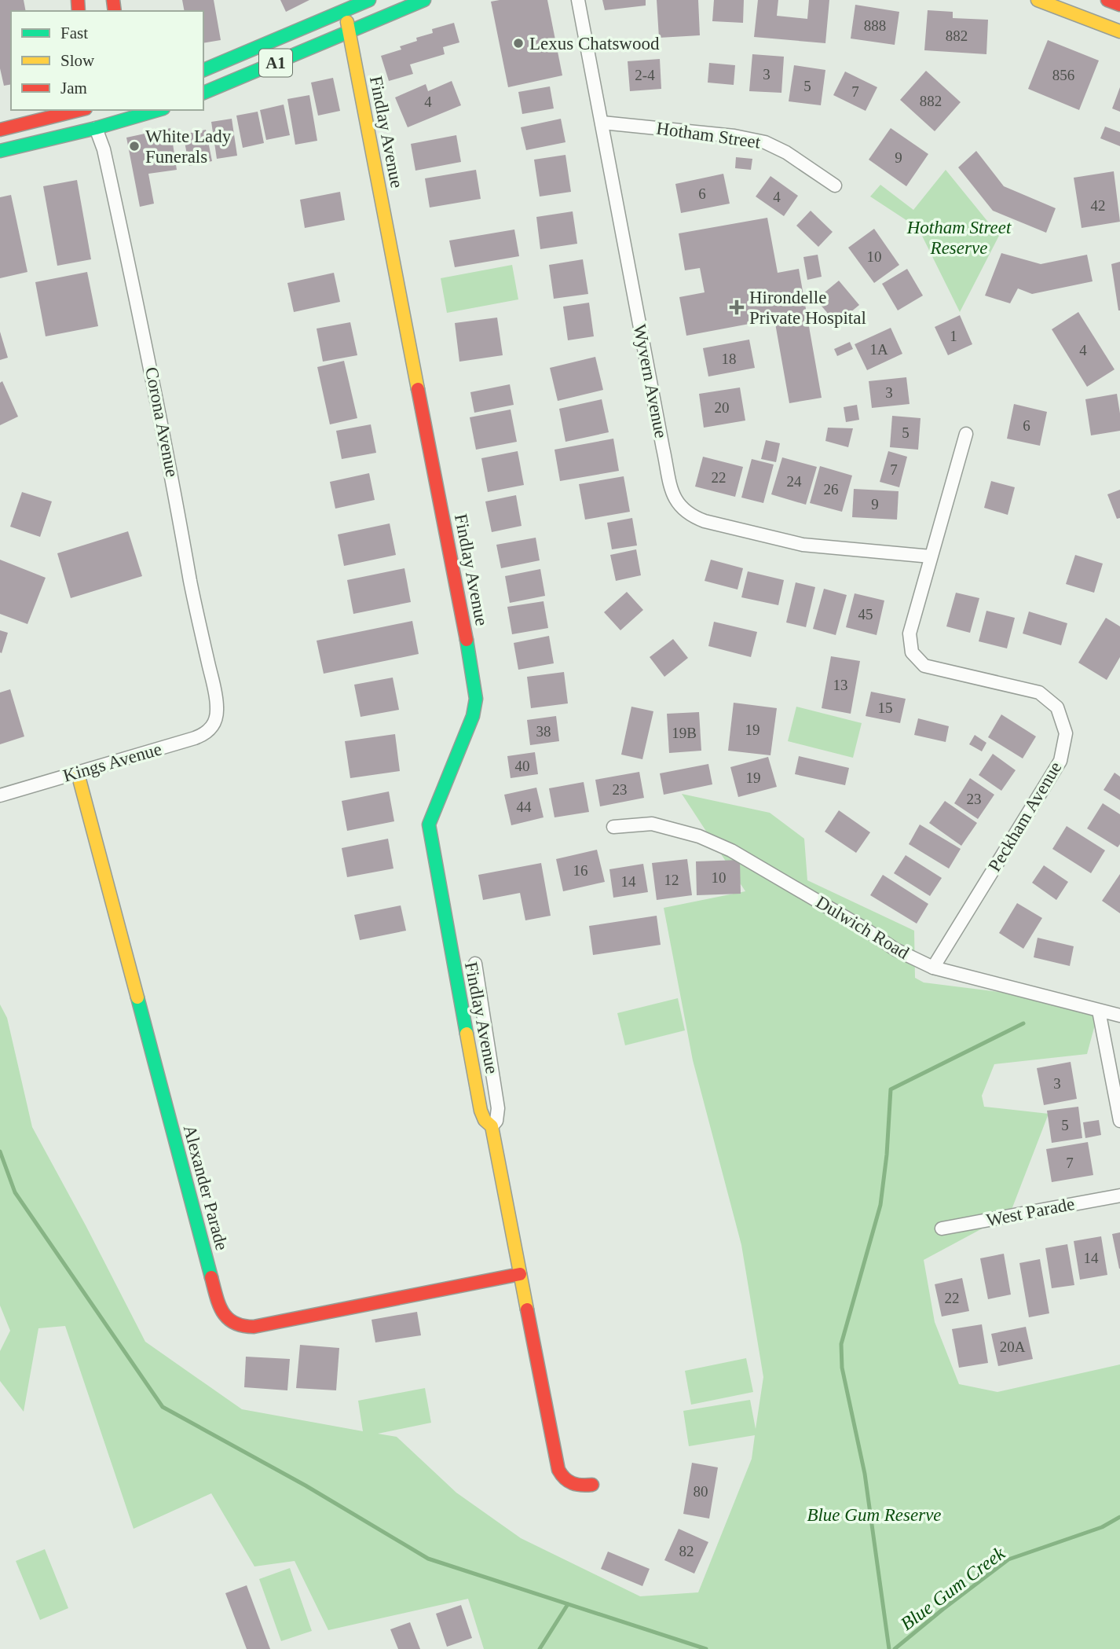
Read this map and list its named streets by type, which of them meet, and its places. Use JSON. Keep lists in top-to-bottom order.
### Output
{
  "streets": {
    "main road": ["A1", "Findlay Avenue", "Alexander Parade"],
    "street": [
      "Hotham Street",
      "Wyvern Avenue",
      "Corona Avenue",
      "Kings Avenue",
      "Peckham Avenue",
      "Dulwich Road",
      "West Parade"
    ]
  },
  "crossings": [
    ["A1", "Findlay Avenue"],
    ["Findlay Avenue", "Alexander Parade"],
    ["Hotham Street", "Wyvern Avenue"],
    ["Wyvern Avenue", "Peckham Avenue"],
    ["Corona Avenue", "Kings Avenue"],
    ["Kings Avenue", "Alexander Parade"],
    ["Peckham Avenue", "Dulwich Road"]
  ],
  "water": ["Blue Gum Creek"],
  "parks": ["Hotham Street Reserve", "Blue Gum Reserve"],
  "places": {
    "other": ["Lexus Chatswood", "White Lady Funerals"],
    "health": ["Hirondelle Private Hospital"]
  },
  "house_numbers": [
    "888",
    "882",
    "3",
    "2-4",
    "856",
    "5",
    "7",
    "882",
    "4",
    "9",
    "6",
    "4",
    "42",
    "10",
    "1",
    "1A",
    "4",
    "18",
    "3",
    "20",
    "6",
    "5",
    "7",
    "22",
    "24",
    "26",
    "9",
    "45",
    "13",
    "15",
    "19",
    "38",
    "19B",
    "40",
    "19",
    "23",
    "23",
    "44",
    "16",
    "10",
    "12",
    "14",
    "3",
    "5",
    "7",
    "14",
    "22",
    "20A",
    "80",
    "82"
  ],
  "legend": ["Fast", "Slow", "Jam"]
}
